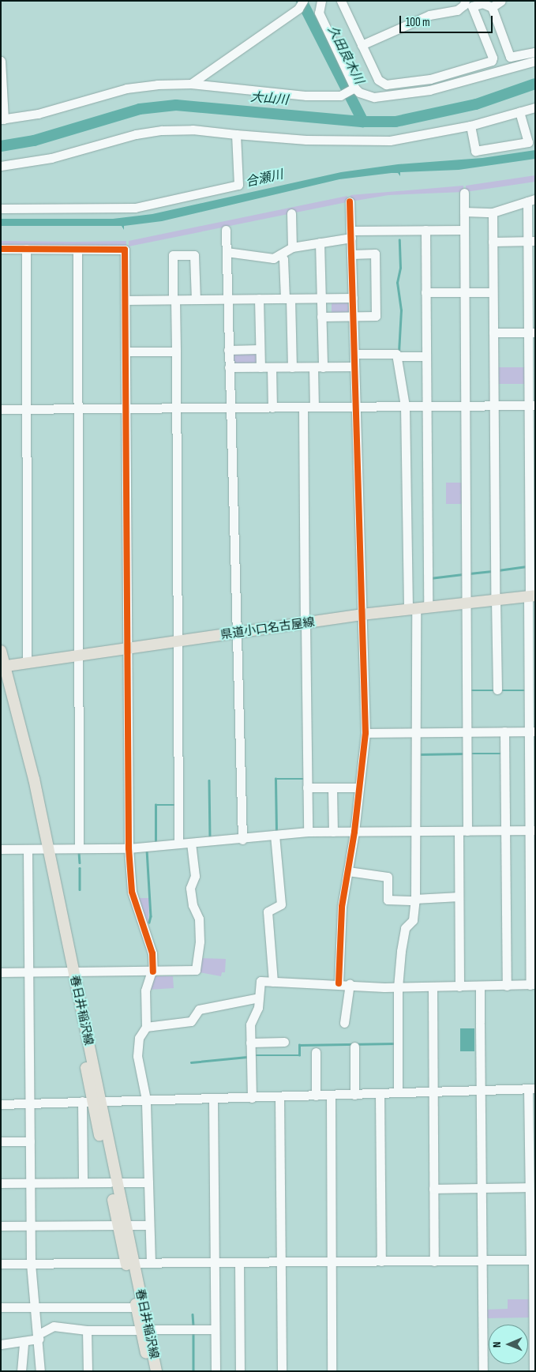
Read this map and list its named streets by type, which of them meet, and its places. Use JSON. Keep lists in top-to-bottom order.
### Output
{
  "streets": {
    "main road": ["県道小口名古屋線", "春日井稲沢線"]
  },
  "crossings": [
    ["県道小口名古屋線", "春日井稲沢線"]
  ],
  "water": ["久田良木川", "大山川", "合瀬川"],
  "scale_bar": "100 m",
  "north": "left"
}
